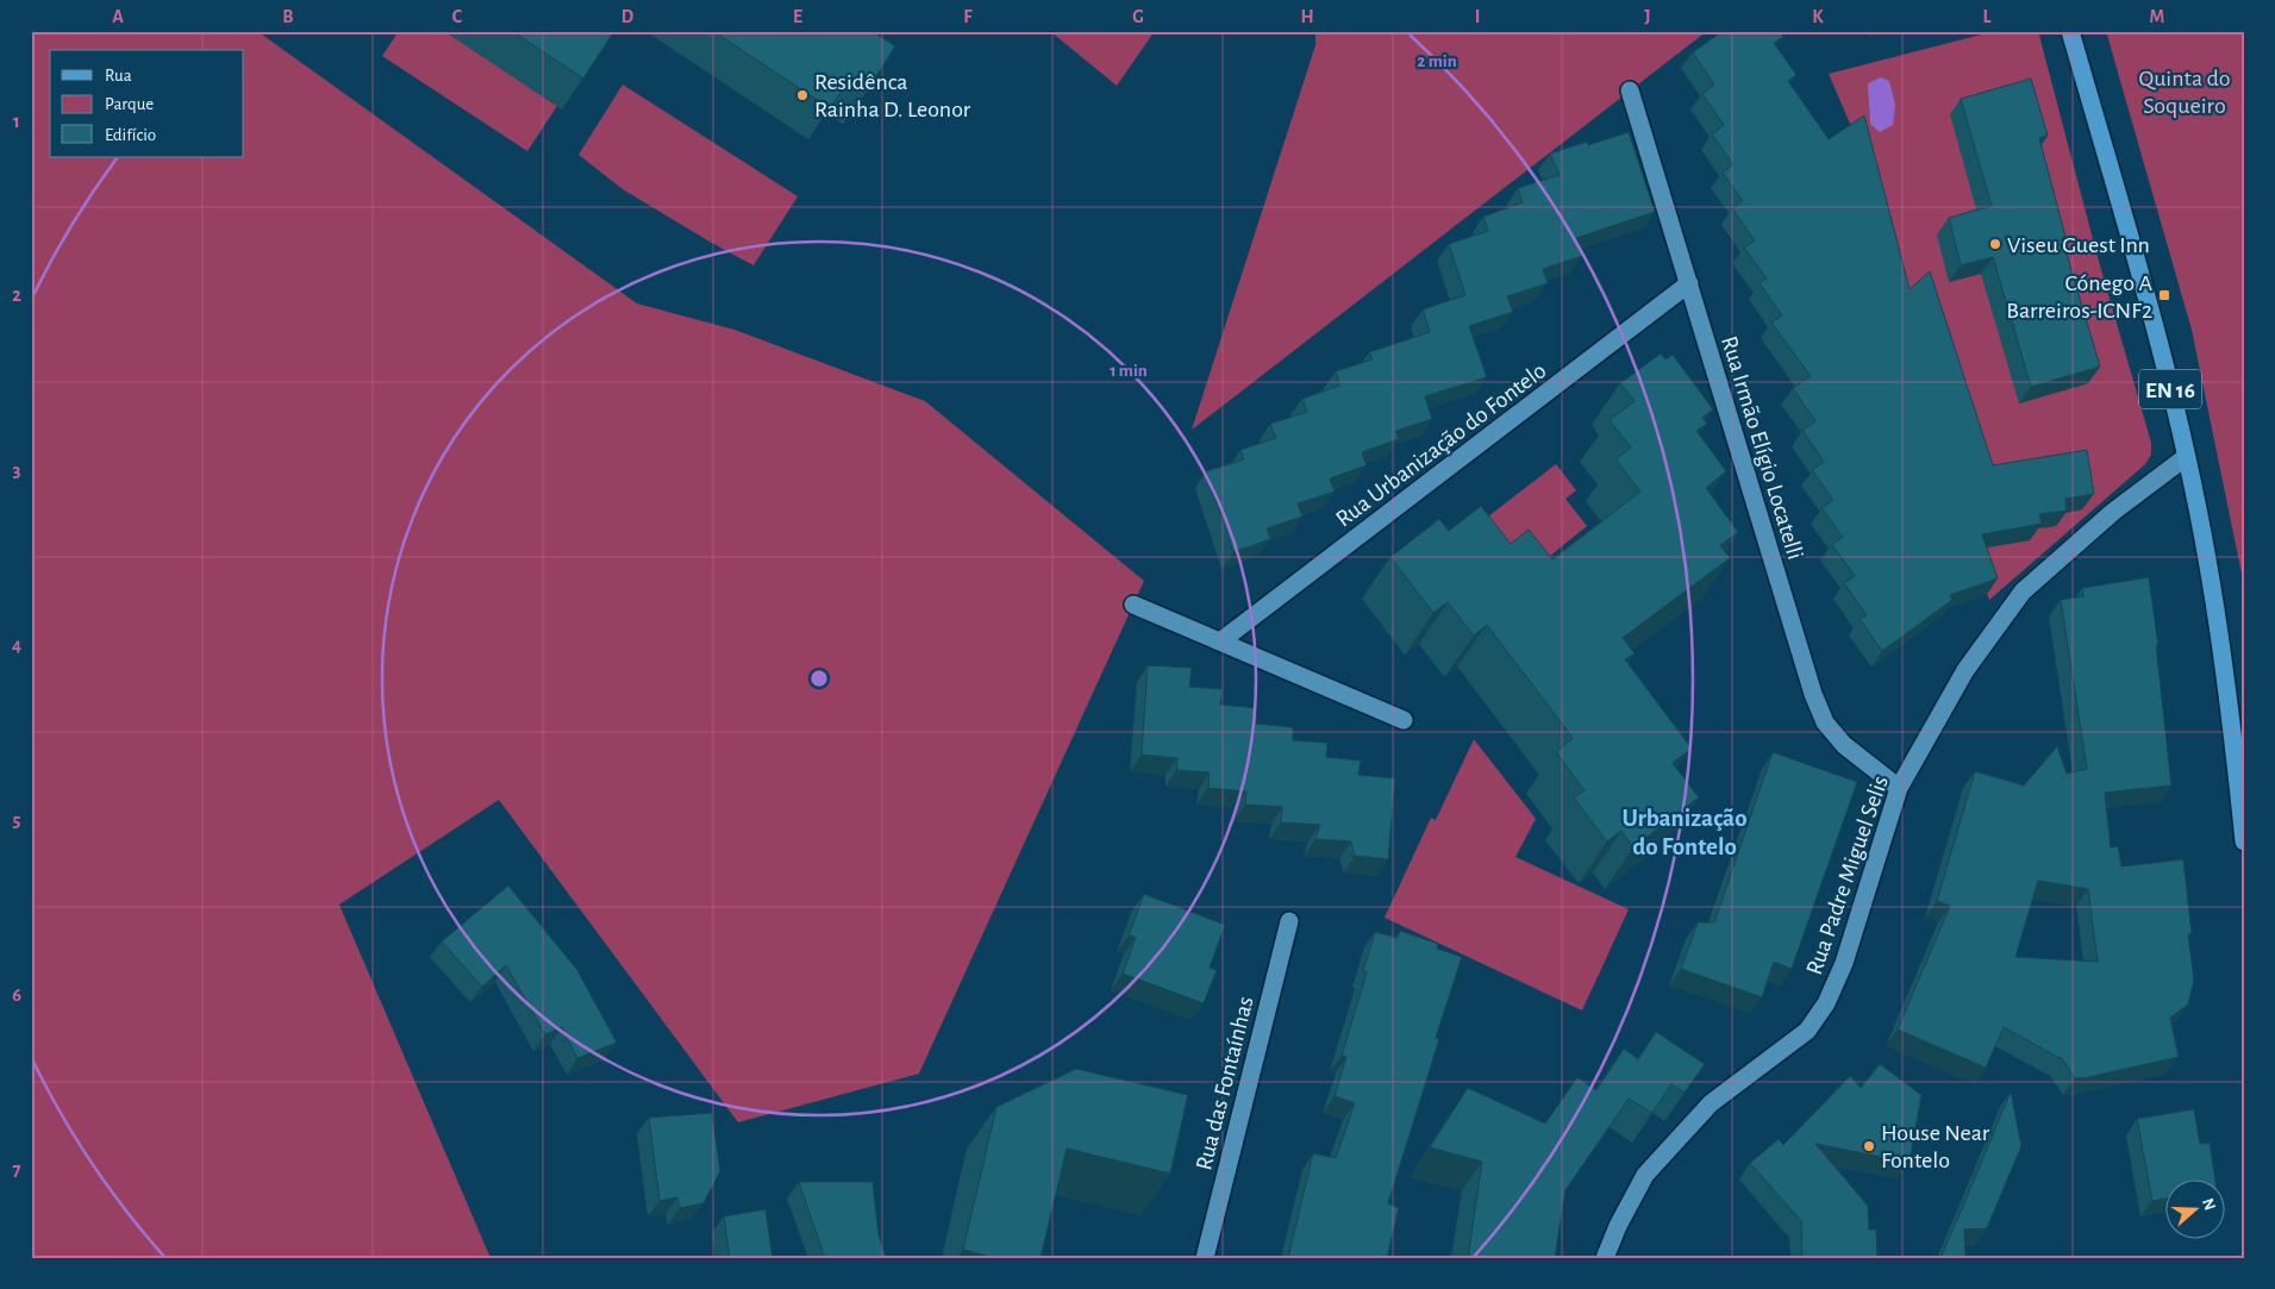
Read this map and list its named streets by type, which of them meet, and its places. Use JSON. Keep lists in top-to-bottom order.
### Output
{
  "streets": {
    "main road": ["EN 16"],
    "street": [
      "Rua Urbanização do Fontelo",
      "Rua Irmão Elígio Locatelli",
      "Rua Padre Miguel Selis",
      "Rua das Fontaínhas"
    ]
  },
  "crossings": [
    ["EN 16", "Rua Padre Miguel Selis"],
    ["Rua Urbanização do Fontelo", "Rua Irmão Elígio Locatelli"],
    ["Rua Irmão Elígio Locatelli", "Rua Padre Miguel Selis"]
  ],
  "districts": ["Urbanização do Fontelo"],
  "parks": ["Quinta do Soqueiro"],
  "places": {
    "other": ["Residênca Rainha D. Leonor", "Viseu Guest Inn", "House Near Fontelo"],
    "transit": ["Cónego A Barreiros-ICNF2"]
  },
  "legend": ["Rua", "Parque", "Edifício"],
  "north": "right",
  "grid": {
    "columns": [
      "A",
      "B",
      "C",
      "D",
      "E",
      "F",
      "G",
      "H",
      "I",
      "J",
      "K",
      "L",
      "M"
    ],
    "rows": [
      "1",
      "2",
      "3",
      "4",
      "5",
      "6",
      "7"
    ]
  },
  "rings": ["2 min", "1 min"]
}
